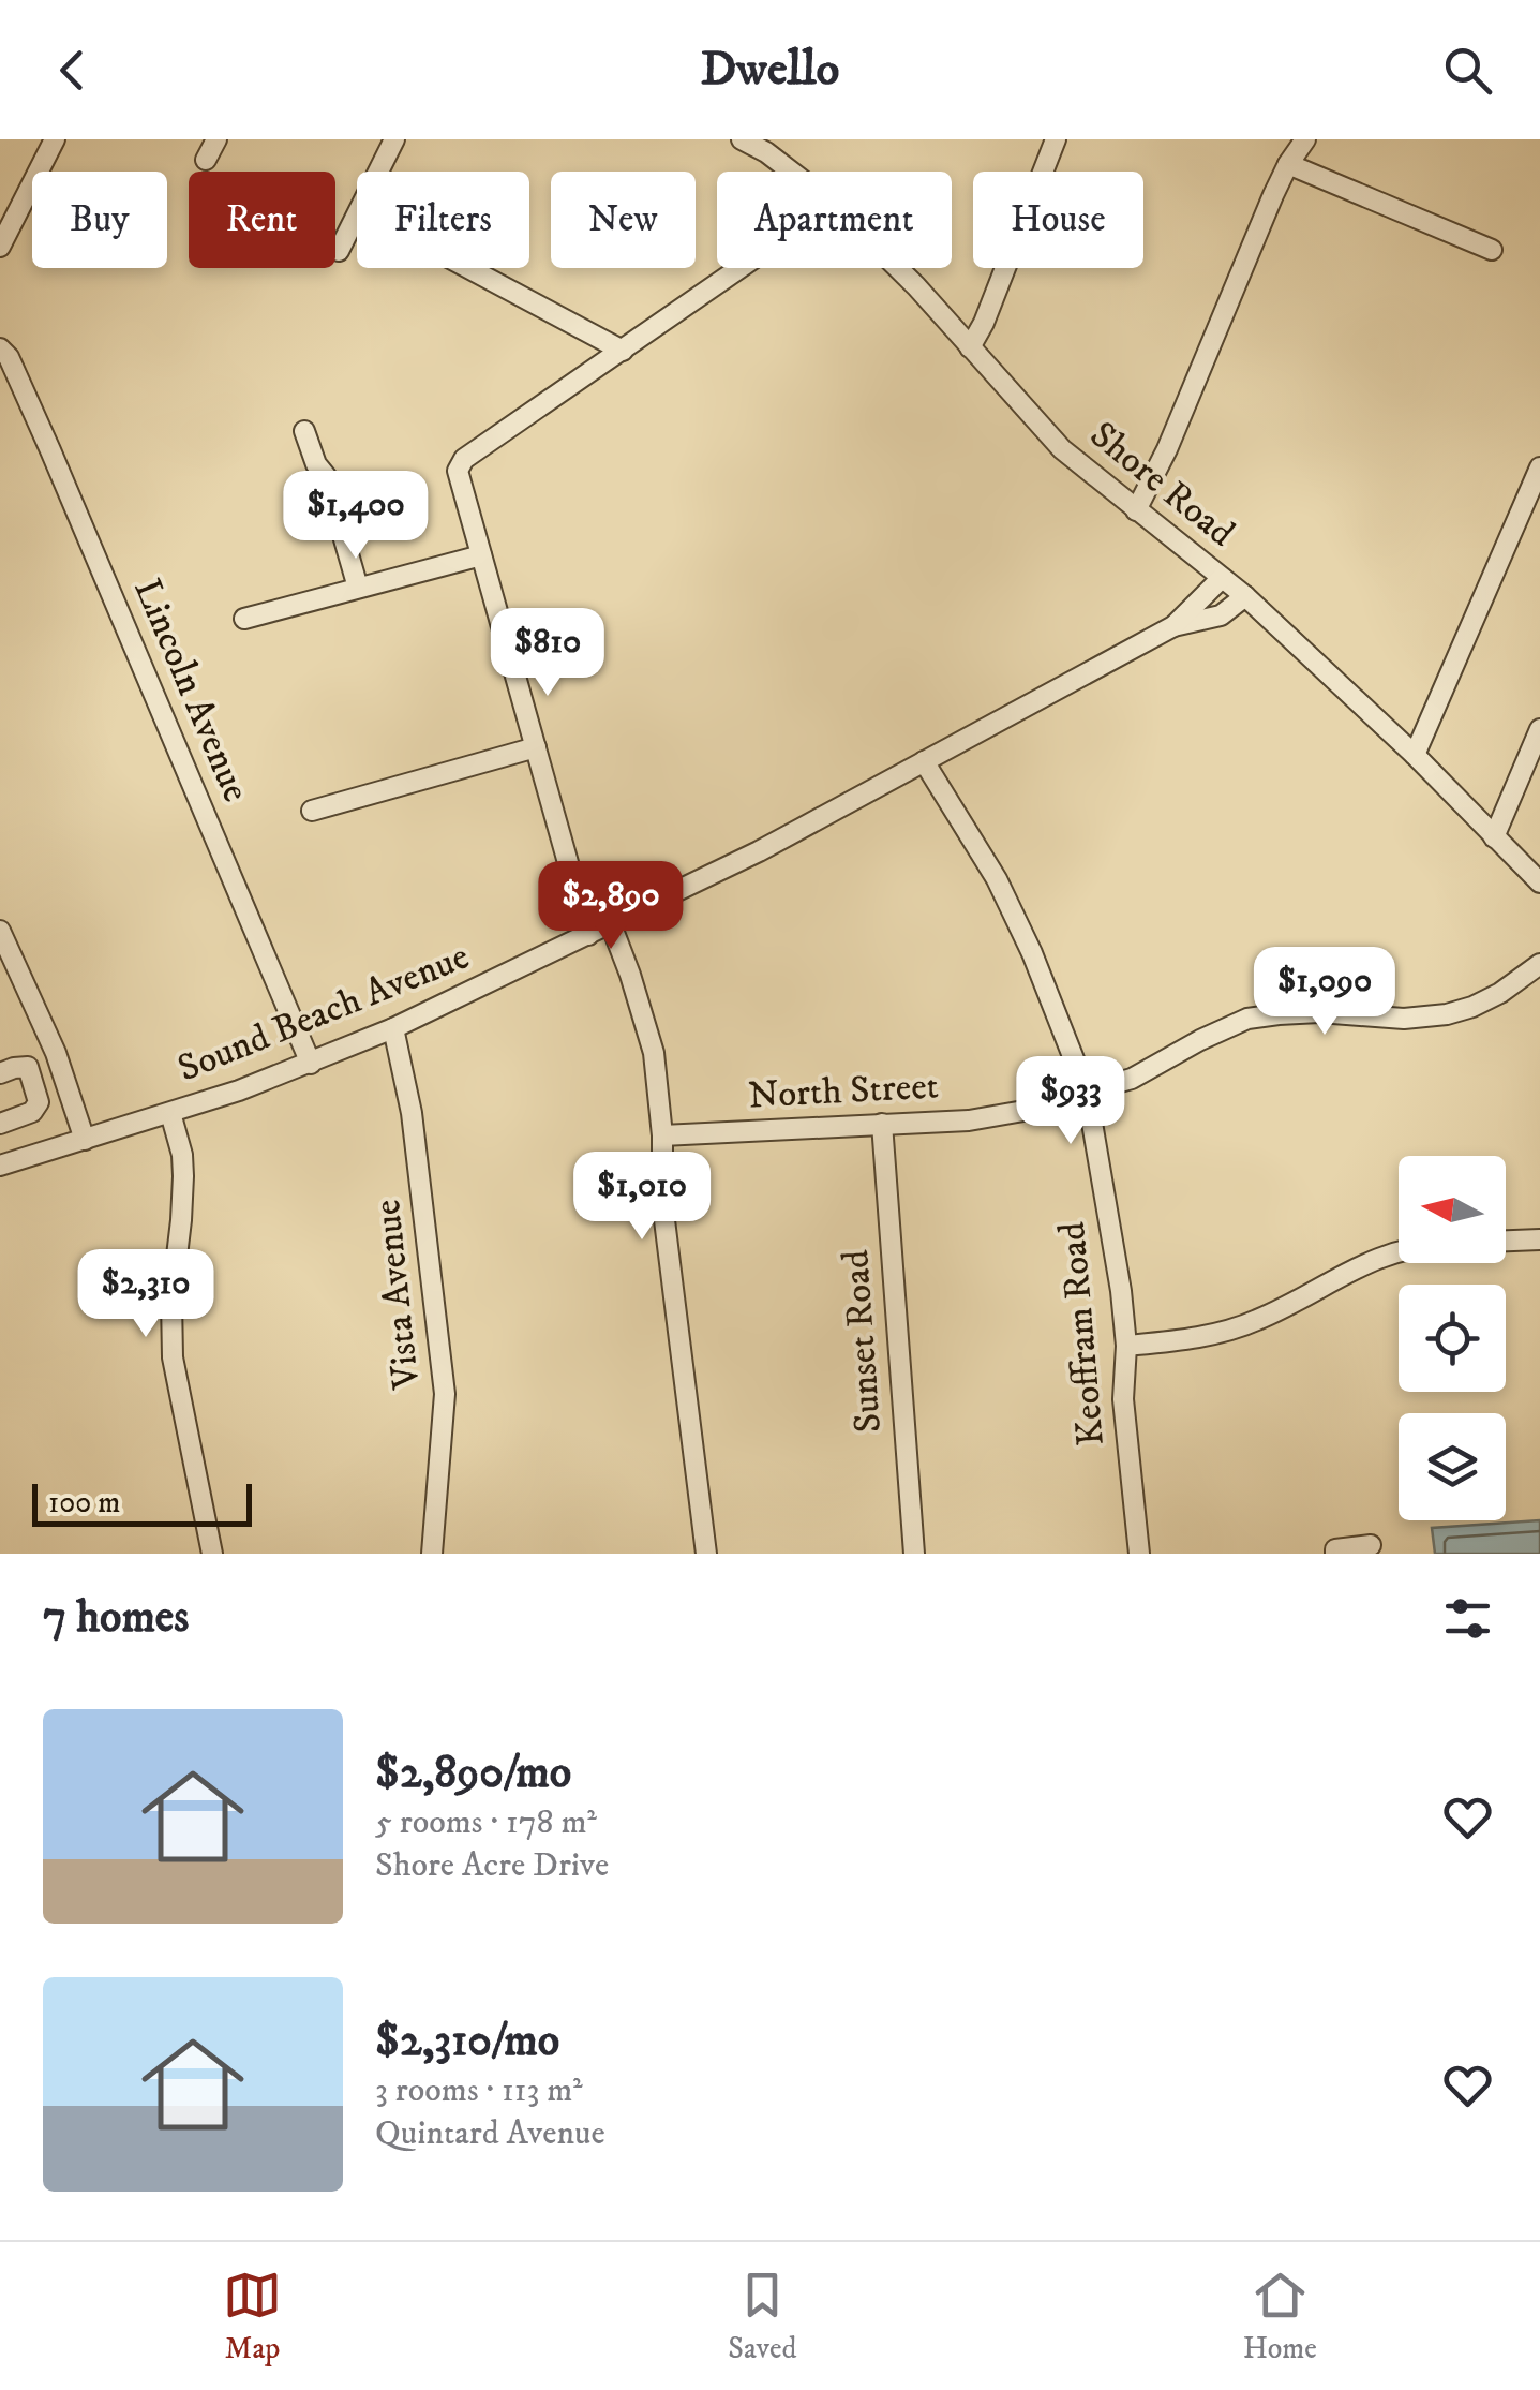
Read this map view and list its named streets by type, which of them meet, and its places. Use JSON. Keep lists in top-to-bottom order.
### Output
{
  "streets": {
    "street": [
      "Shore Road",
      "Lincoln Avenue",
      "Sound Beach Avenue",
      "North Street",
      "Vista Avenue",
      "Keoffram Road",
      "Sunset Road"
    ]
  },
  "crossings": [
    ["Shore Road", "Sound Beach Avenue"],
    ["Lincoln Avenue", "Sound Beach Avenue"],
    ["Sound Beach Avenue", "Vista Avenue"],
    ["Sound Beach Avenue", "Keoffram Road"],
    ["North Street", "Keoffram Road"],
    ["North Street", "Sunset Road"]
  ],
  "scale_bar": "100 m",
  "north": "left",
  "page": {
    "header": "Dwello",
    "chip": [
      "Buy",
      "Rent",
      "Filters",
      "New",
      "Apartment",
      "House"
    ],
    "price": [
      "$1,400",
      "$810",
      "$2,890",
      "$1,090",
      "$933",
      "$1,010",
      "$2,310"
    ],
    "scale": "100 m",
    "heading": "7 homes",
    "list": [
      {
        "name": "$2,890/mo",
        "note": "5 rooms · 178 m² · Shore Acre Drive"
      },
      {
        "name": "$2,310/mo",
        "note": "3 rooms · 113 m² · Quintard Avenue"
      }
    ],
    "tabs": ["Map", "Saved", "Home"]
  }
}
